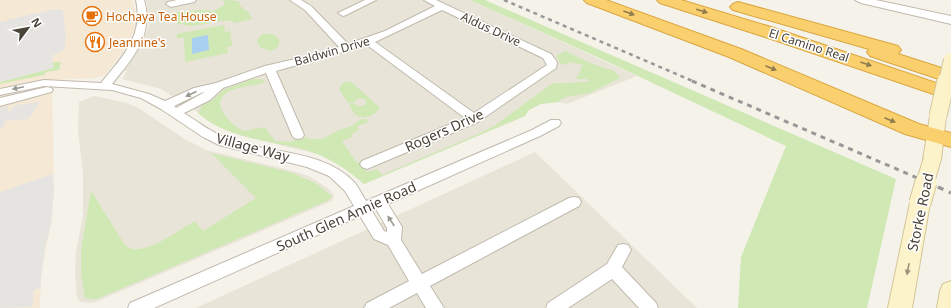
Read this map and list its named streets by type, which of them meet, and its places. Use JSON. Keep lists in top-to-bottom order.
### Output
{
  "streets": {
    "highway": ["El Camino Real"],
    "main road": ["Storke Road"],
    "street": [
      "Aldus Drive",
      "Baldwin Drive",
      "Rogers Drive",
      "Village Way",
      "South Glen Annie Road"
    ]
  },
  "crossings": [
    ["Aldus Drive", "Baldwin Drive"],
    ["Aldus Drive", "Rogers Drive"],
    ["Baldwin Drive", "Village Way"],
    ["Village Way", "South Glen Annie Road"]
  ],
  "one_way": ["Storke Road"],
  "places": {
    "cafe": ["Hochaya Tea House"],
    "restaurant": ["Jeannine's"]
  },
  "north": "top right"
}
